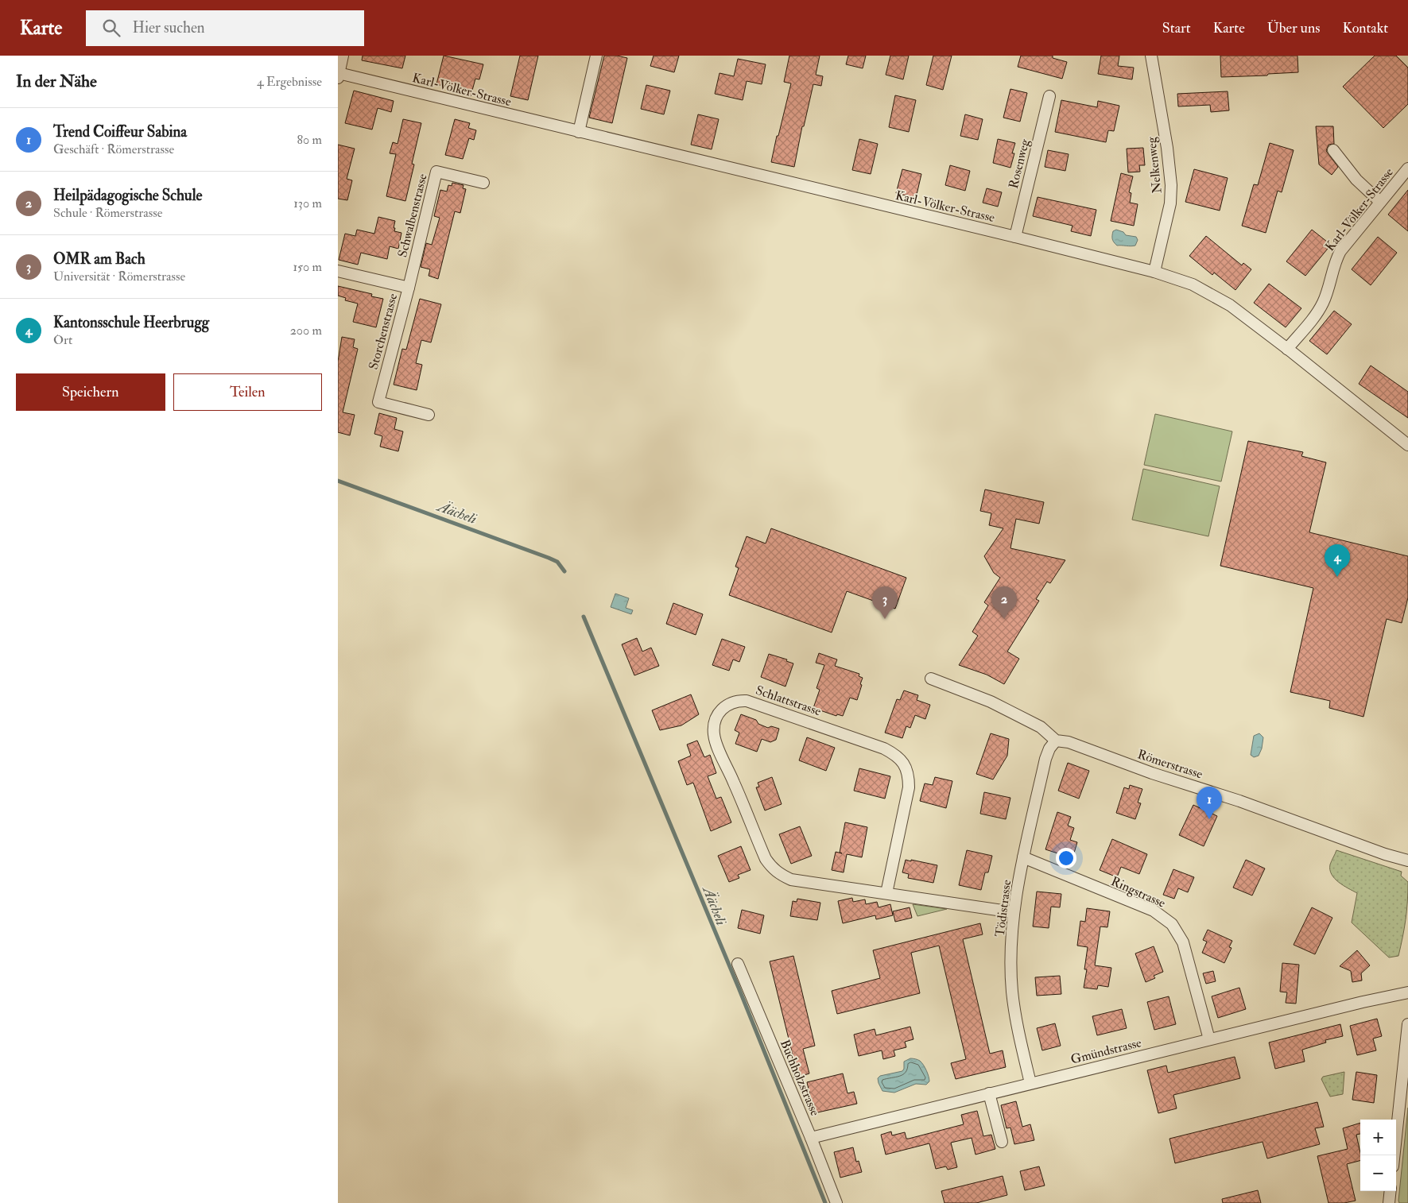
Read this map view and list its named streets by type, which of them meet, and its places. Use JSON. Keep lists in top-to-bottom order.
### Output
{
  "streets": {
    "street": [
      "Karl-Völker-Strasse",
      "Rosenweg",
      "Nelkenweg",
      "Schwalbenstrasse",
      "Storchenstrasse",
      "Schlattstrasse",
      "Römerstrasse",
      "Ringstrasse",
      "Tödistrasse",
      "Gmündstrasse",
      "Buchholzstrasse"
    ]
  },
  "crossings": [
    ["Karl-Völker-Strasse", "Rosenweg"],
    ["Karl-Völker-Strasse", "Nelkenweg"],
    ["Schwalbenstrasse", "Storchenstrasse"],
    ["Schlattstrasse", "Tödistrasse"],
    ["Römerstrasse", "Tödistrasse"],
    ["Ringstrasse", "Tödistrasse"],
    ["Ringstrasse", "Gmündstrasse"],
    ["Tödistrasse", "Gmündstrasse"],
    ["Gmündstrasse", "Buchholzstrasse"]
  ],
  "water": ["Äächeli"],
  "page": {
    "header": "Karte",
    "search": "Hier suchen",
    "nav": [
      "Start",
      "Karte",
      "Über uns",
      "Kontakt"
    ],
    "heading": ["In der Nähe", "4 Ergebnisse"],
    "list": [
      {
        "mark": "1",
        "name": "Trend Coiffeur Sabina",
        "note": "Geschäft · Römerstrasse",
        "value": "80 m"
      },
      {
        "mark": "2",
        "name": "Heilpädagogische Schule",
        "note": "Schule · Römerstrasse",
        "value": "130 m"
      },
      {
        "mark": "3",
        "name": "OMR am Bach",
        "note": "Universität · Römerstrasse",
        "value": "150 m"
      },
      {
        "mark": "4",
        "name": "Kantonsschule Heerbrugg",
        "note": "Ort",
        "value": "200 m"
      }
    ],
    "buttons": ["Speichern", "Teilen"],
    "pins": [
      "4",
      "2",
      "3",
      "1"
    ],
    "map_buttons": ["+", "−"]
  }
}
